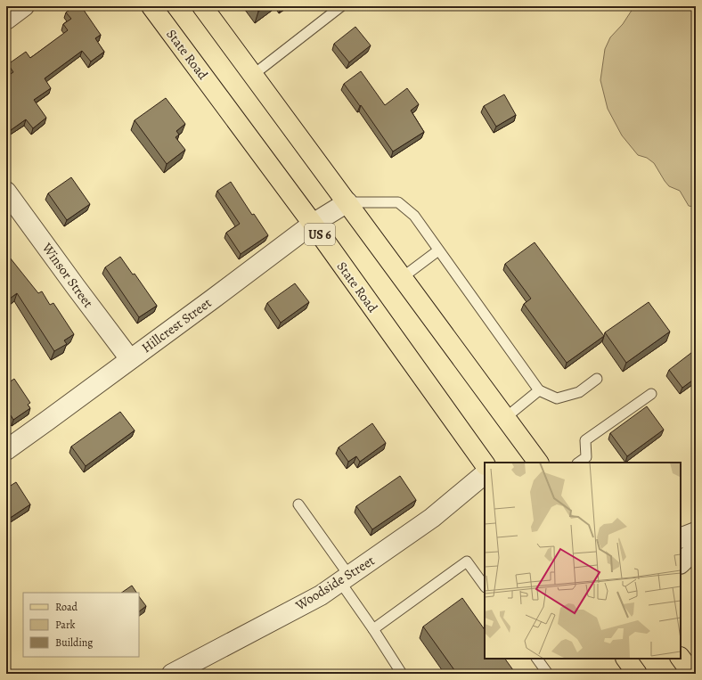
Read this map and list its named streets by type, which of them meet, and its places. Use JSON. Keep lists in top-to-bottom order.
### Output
{
  "streets": {
    "main road": ["State Road", "US 6"],
    "street": ["Winsor Street", "Hillcrest Street", "Woodside Street"]
  },
  "crossings": [
    ["State Road", "Hillcrest Street"],
    ["Winsor Street", "Hillcrest Street"]
  ],
  "legend": ["Road", "Park", "Building"]
}
